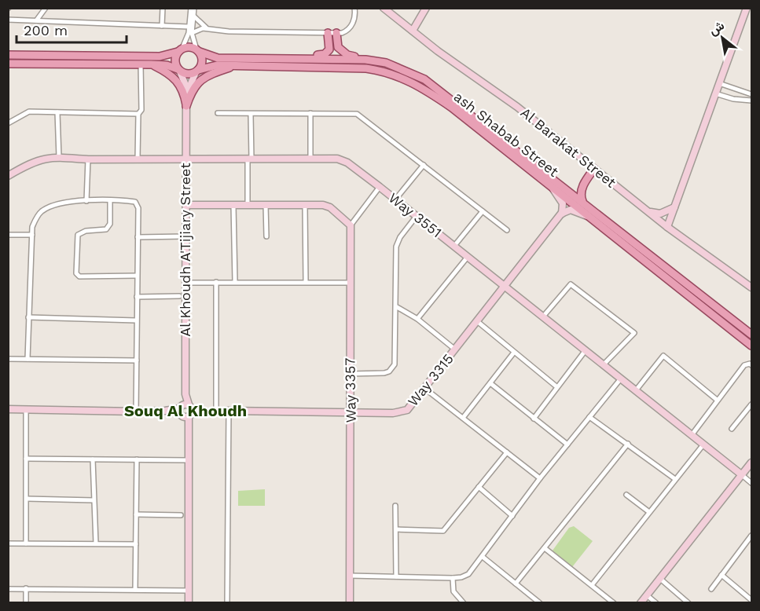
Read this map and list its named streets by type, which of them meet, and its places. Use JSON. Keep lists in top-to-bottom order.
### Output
{
  "streets": {
    "main road": ["ash Shabab Street"],
    "street": [
      "Al Barakat Street",
      "Way 3551",
      "Al Khoudh A'Tijiary Street",
      "Way 3315",
      "Way 3357"
    ]
  },
  "crossings": [
    ["ash Shabab Street", "Al Khoudh A'Tijiary Street"],
    ["Way 3551", "Al Khoudh A'Tijiary Street"],
    ["Way 3551", "Way 3315"],
    ["Al Khoudh A'Tijiary Street", "Way 3315"],
    ["Way 3315", "Way 3357"]
  ],
  "districts": ["Souq Al Khoudh"],
  "scale_bar": "200 m",
  "north": "top left"
}
